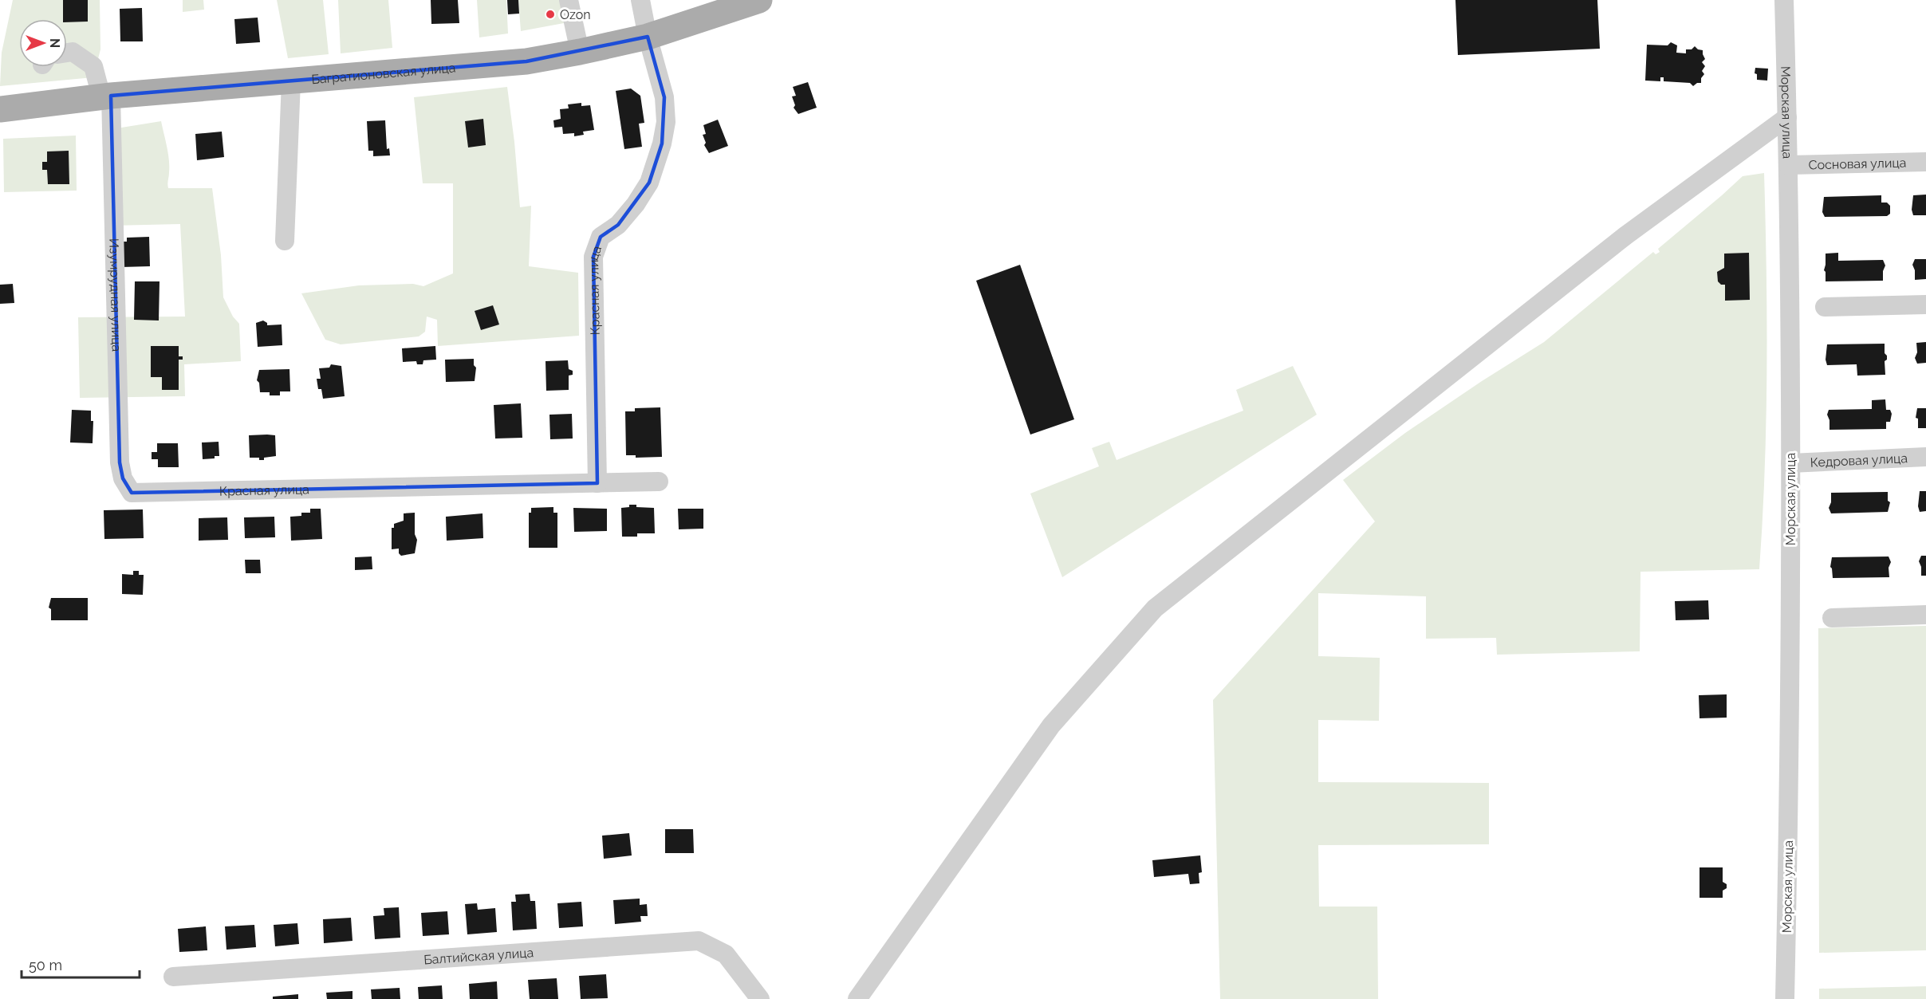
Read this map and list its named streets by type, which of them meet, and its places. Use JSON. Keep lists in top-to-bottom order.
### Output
{
  "streets": {
    "main road": ["Багратионовская улица"],
    "street": [
      "Морская улица",
      "Сосновая улица",
      "Красная улица",
      "Изумрудная улица",
      "Кедровая улица",
      "Балтийская улица"
    ]
  },
  "crossings": [
    ["Багратионовская улица", "Красная улица"],
    ["Багратионовская улица", "Изумрудная улица"],
    ["Морская улица", "Сосновая улица"],
    ["Морская улица", "Кедровая улица"],
    ["Красная улица", "Изумрудная улица"]
  ],
  "places": ["Ozon"],
  "scale_bar": "50 m",
  "north": "right"
}
